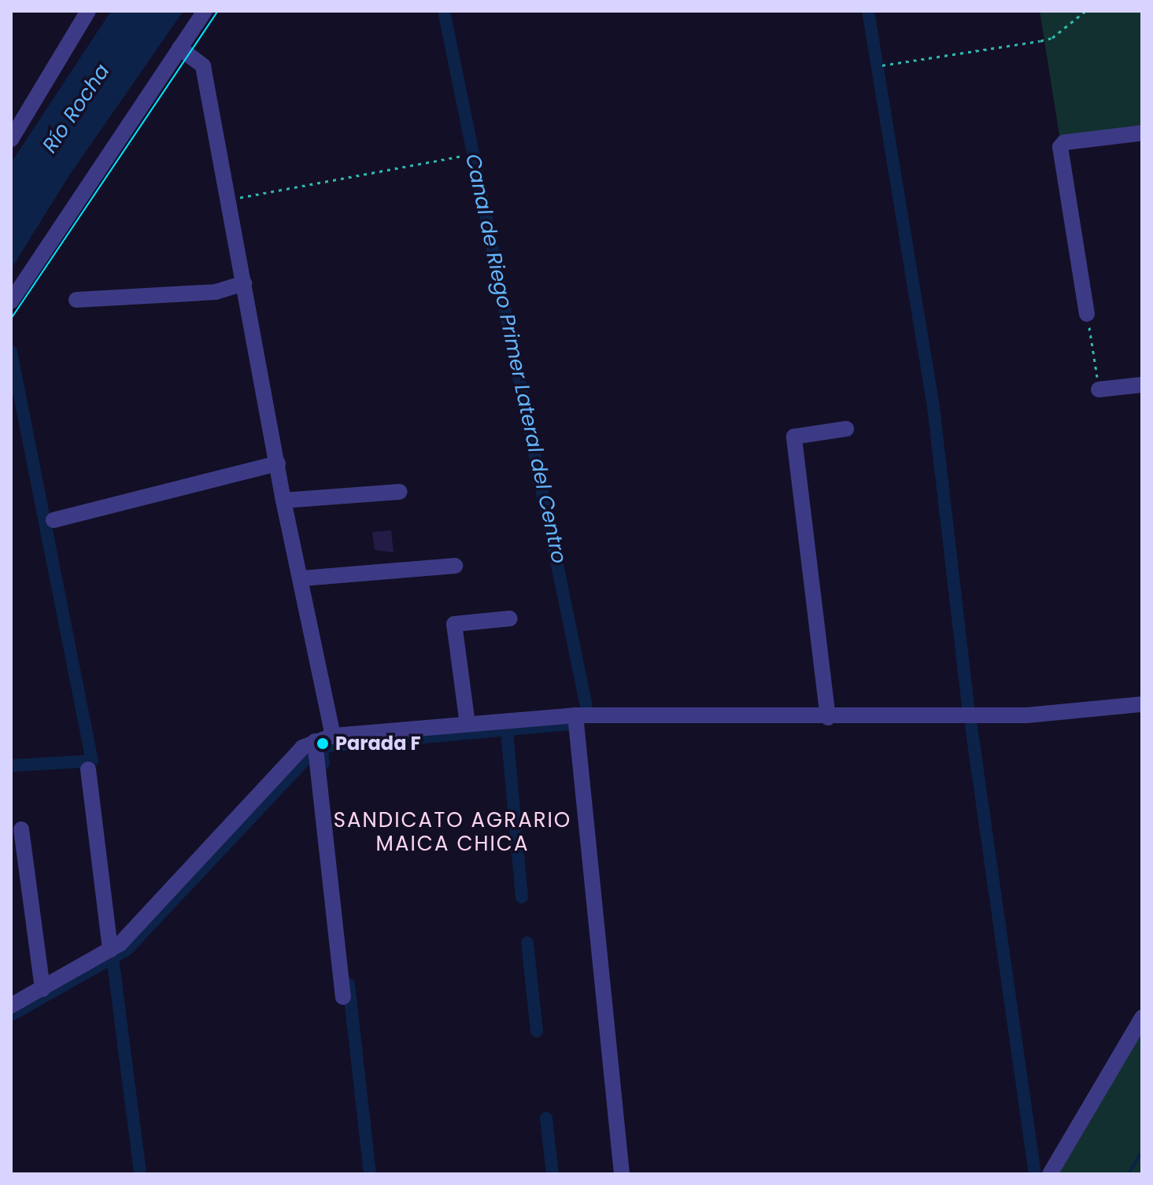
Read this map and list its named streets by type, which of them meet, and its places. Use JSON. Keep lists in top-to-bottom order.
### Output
{
  "districts": ["SANDICATO AGRARIO MAICA CHICA"],
  "water": ["Río Rocha", "Canal de Riego Primer Lateral del Centro"],
  "places": ["Parada F"]
}
